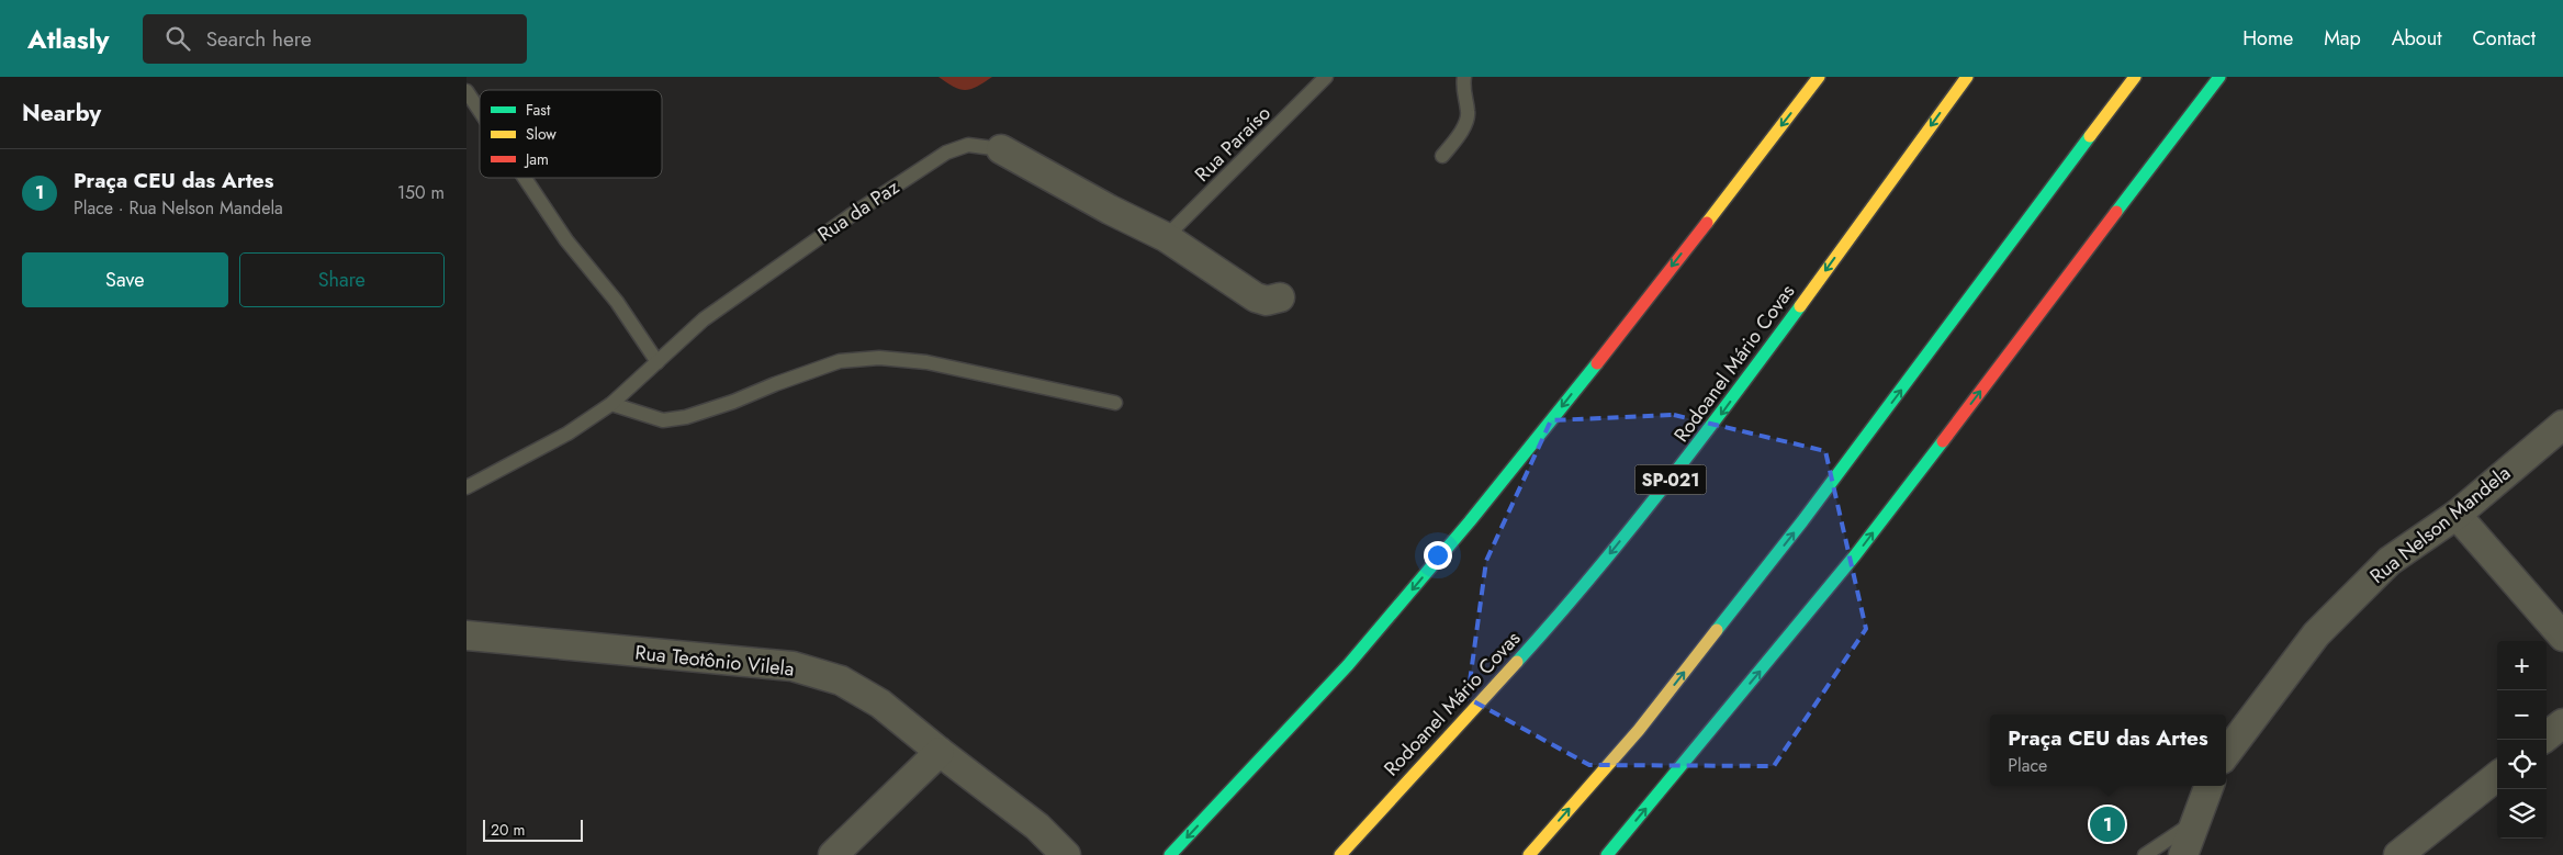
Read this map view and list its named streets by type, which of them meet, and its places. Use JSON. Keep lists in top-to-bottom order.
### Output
{
  "streets": {
    "main road": ["Rodoanel Mário Covas", "SP-021"],
    "street": ["Rua da Paz", "Rua Nelson Mandela", "Rua Teotônio Vilela"],
    "lane": ["Rua Paraíso"]
  },
  "crossings": [
    ["Rua Paraíso", "Rua da Paz"]
  ],
  "one_way": ["Rodoanel Mário Covas"],
  "legend": ["Fast", "Slow", "Jam"],
  "scale_bar": "20 m",
  "page": {
    "header": "Atlasly",
    "search": "Search here",
    "nav": [
      "Home",
      "Map",
      "About",
      "Contact"
    ],
    "heading": "Nearby",
    "list": [
      {
        "mark": "1",
        "name": "Praça CEU das Artes",
        "note": "Place · Rua Nelson Mandela",
        "value": "150 m"
      }
    ],
    "buttons": ["Save", "Share"],
    "map_buttons": ["+", "−"],
    "popup": ["Praça CEU das Artes", "Place"],
    "pins": "1",
    "scale": "20 m"
  }
}
